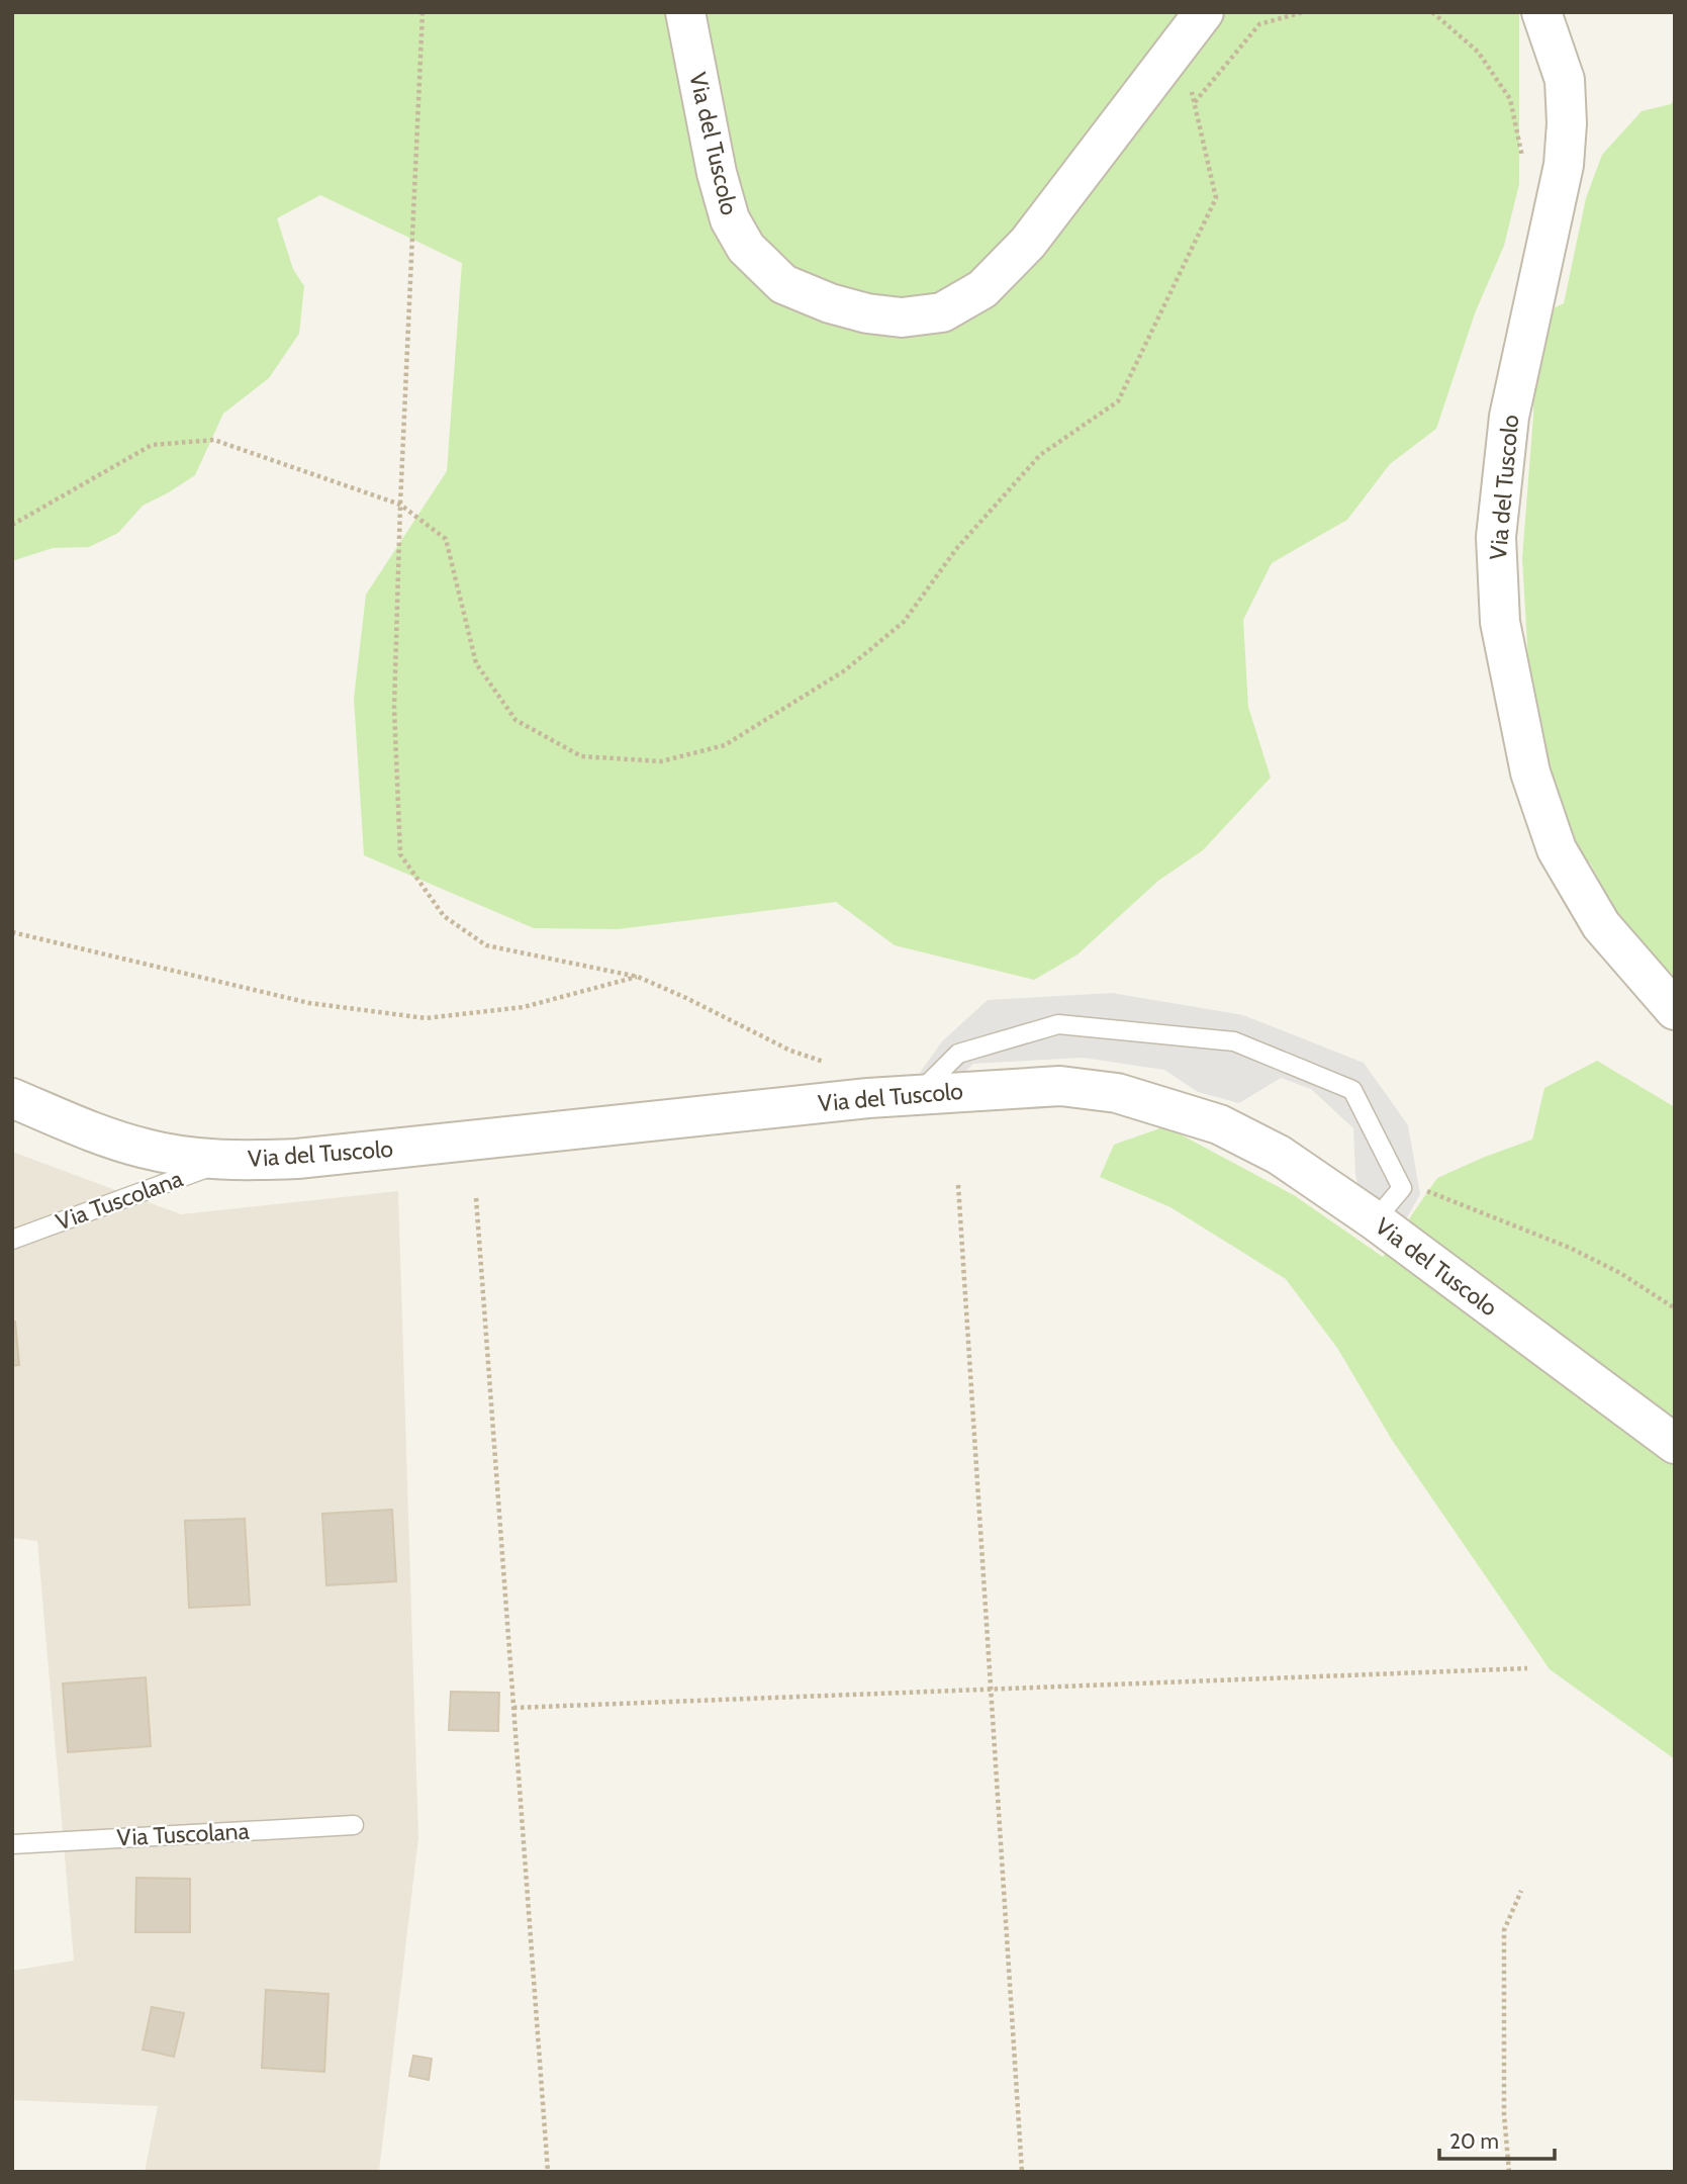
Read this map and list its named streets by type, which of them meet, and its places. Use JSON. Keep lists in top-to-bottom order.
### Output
{
  "streets": {
    "street": ["Via del Tuscolo"],
    "lane": ["Via Tuscolana"]
  },
  "crossings": [
    ["Via del Tuscolo", "Via Tuscolana"]
  ],
  "scale_bar": "20 m"
}
